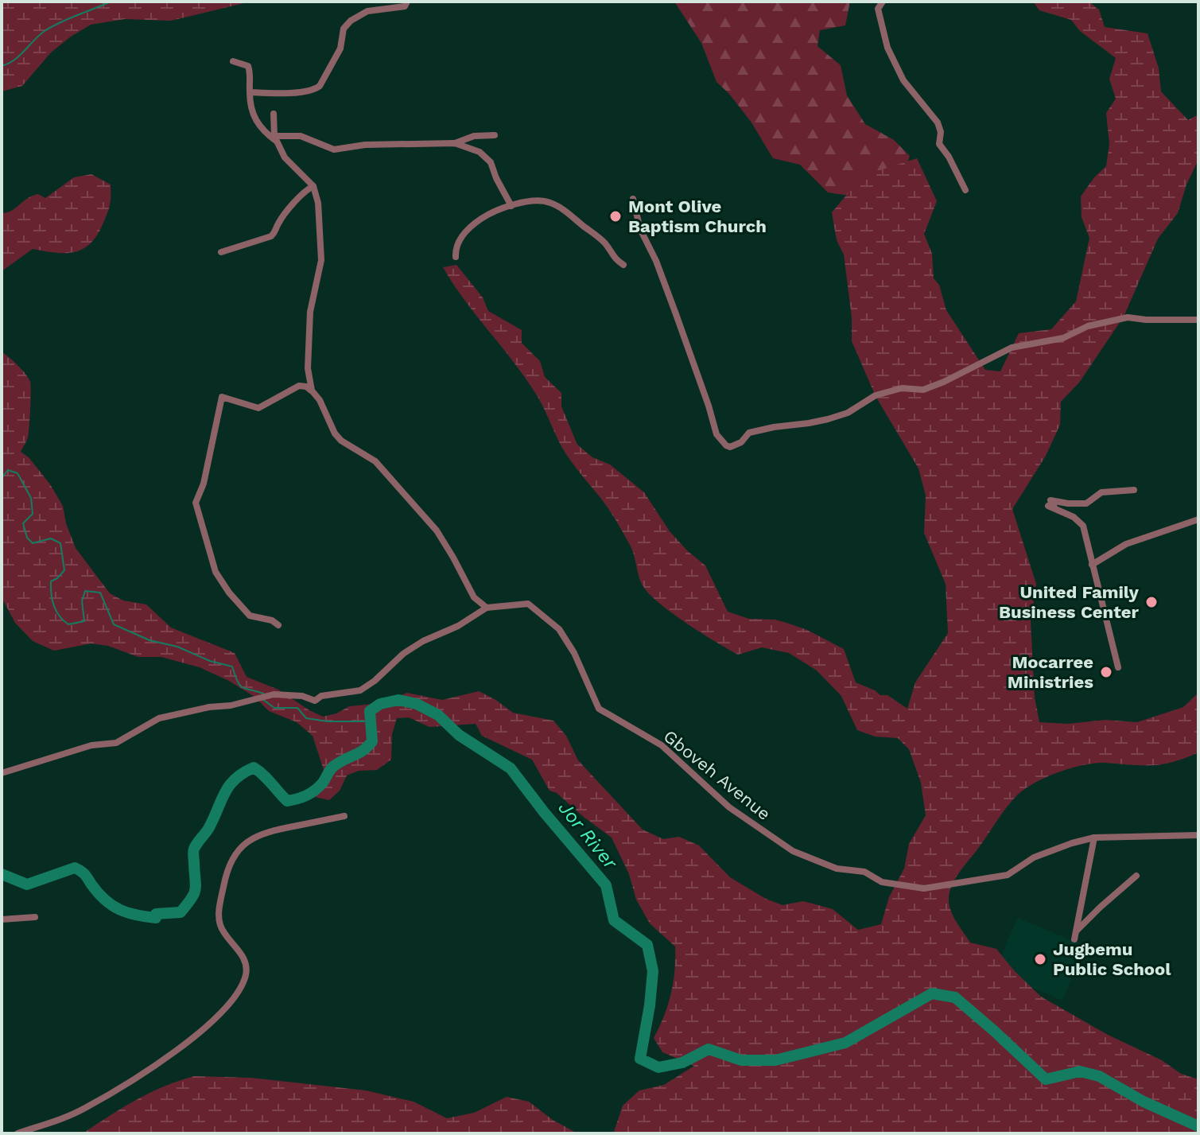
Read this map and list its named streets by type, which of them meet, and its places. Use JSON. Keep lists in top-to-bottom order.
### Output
{
  "streets": {
    "street": ["Gboveh Avenue"]
  },
  "water": ["Jor River"],
  "places": [
    "Mont Olive Baptism Church",
    "United Family Business Center",
    "Mocarree Ministries",
    "Jugbemu Public School"
  ]
}
